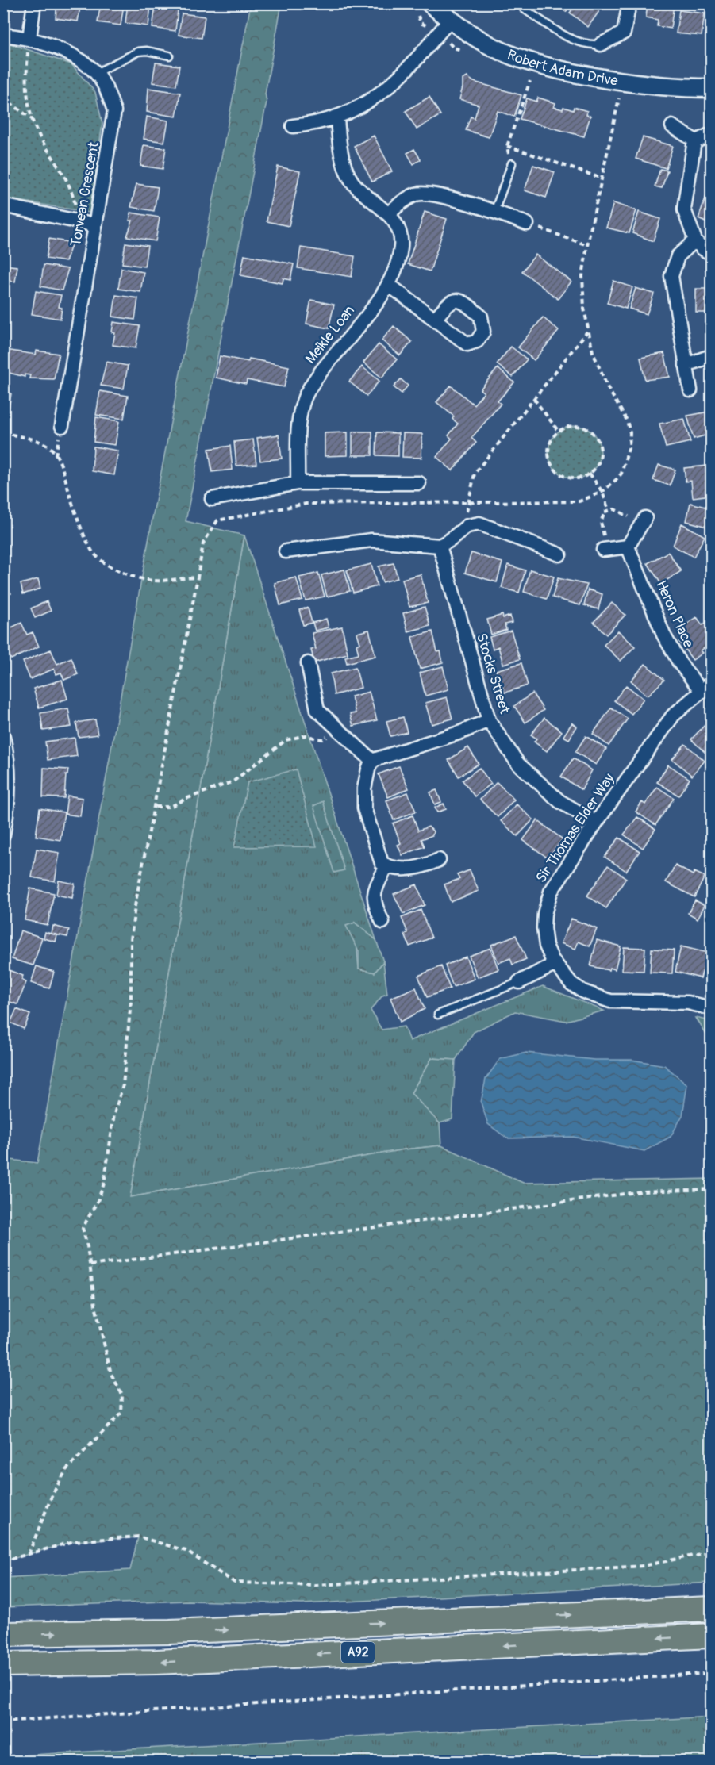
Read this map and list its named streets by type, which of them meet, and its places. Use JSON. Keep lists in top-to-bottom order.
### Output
{
  "streets": {
    "highway": ["A92"],
    "street": [
      "Robert Adam Drive",
      "Torvean Crescent",
      "Meikle Loan",
      "Heron Place",
      "Stocks Street",
      "Sir Thomas Elder Way"
    ]
  },
  "crossings": [
    ["Heron Place", "Sir Thomas Elder Way"],
    ["Stocks Street", "Sir Thomas Elder Way"]
  ]
}
